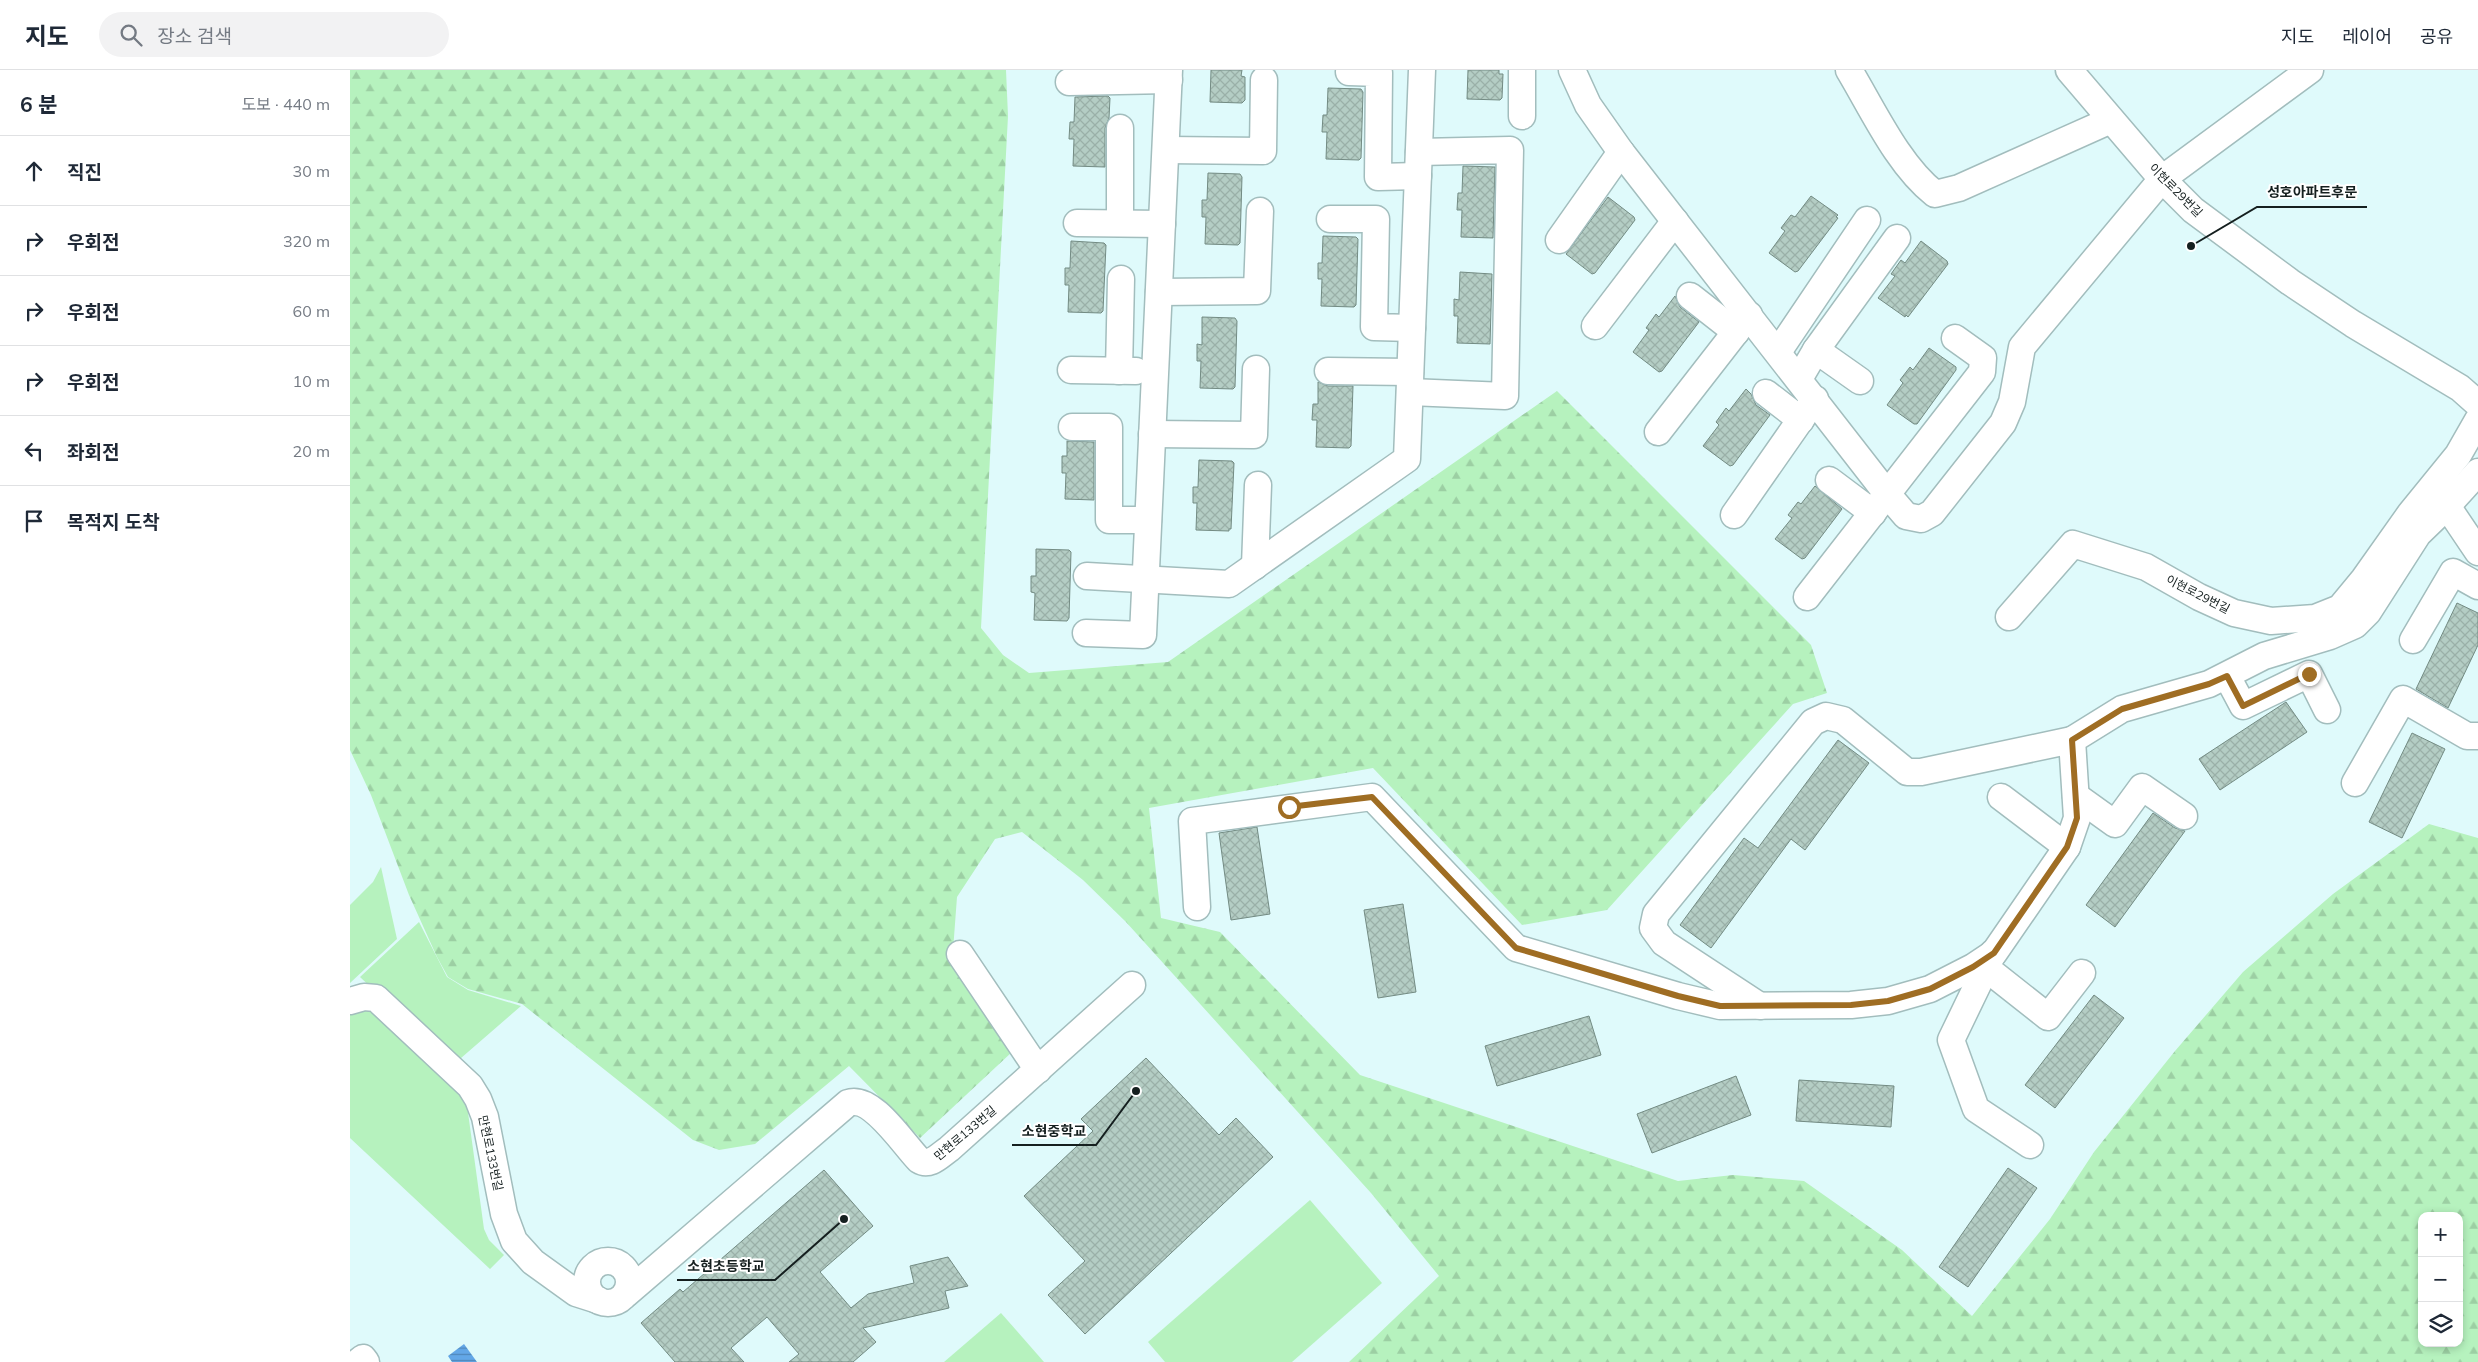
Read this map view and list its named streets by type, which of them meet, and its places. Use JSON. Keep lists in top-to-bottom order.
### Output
{
  "streets": {
    "street": ["이현로29번길", "만현로133번길"]
  },
  "places": ["성호아파트후문", "소현중학교", "소현초등학교"],
  "page": {
    "header": "지도",
    "search": "장소 검색",
    "nav": ["지도", "레이어", "공유"],
    "heading": ["6 분", "도보 · 440 m"],
    "list": [
      ["직진", "30 m"],
      ["우회전", "320 m"],
      ["우회전", "60 m"],
      ["우회전", "10 m"],
      ["좌회전", "20 m"],
      "목적지 도착"
    ],
    "map_buttons": ["+", "−"]
  }
}
